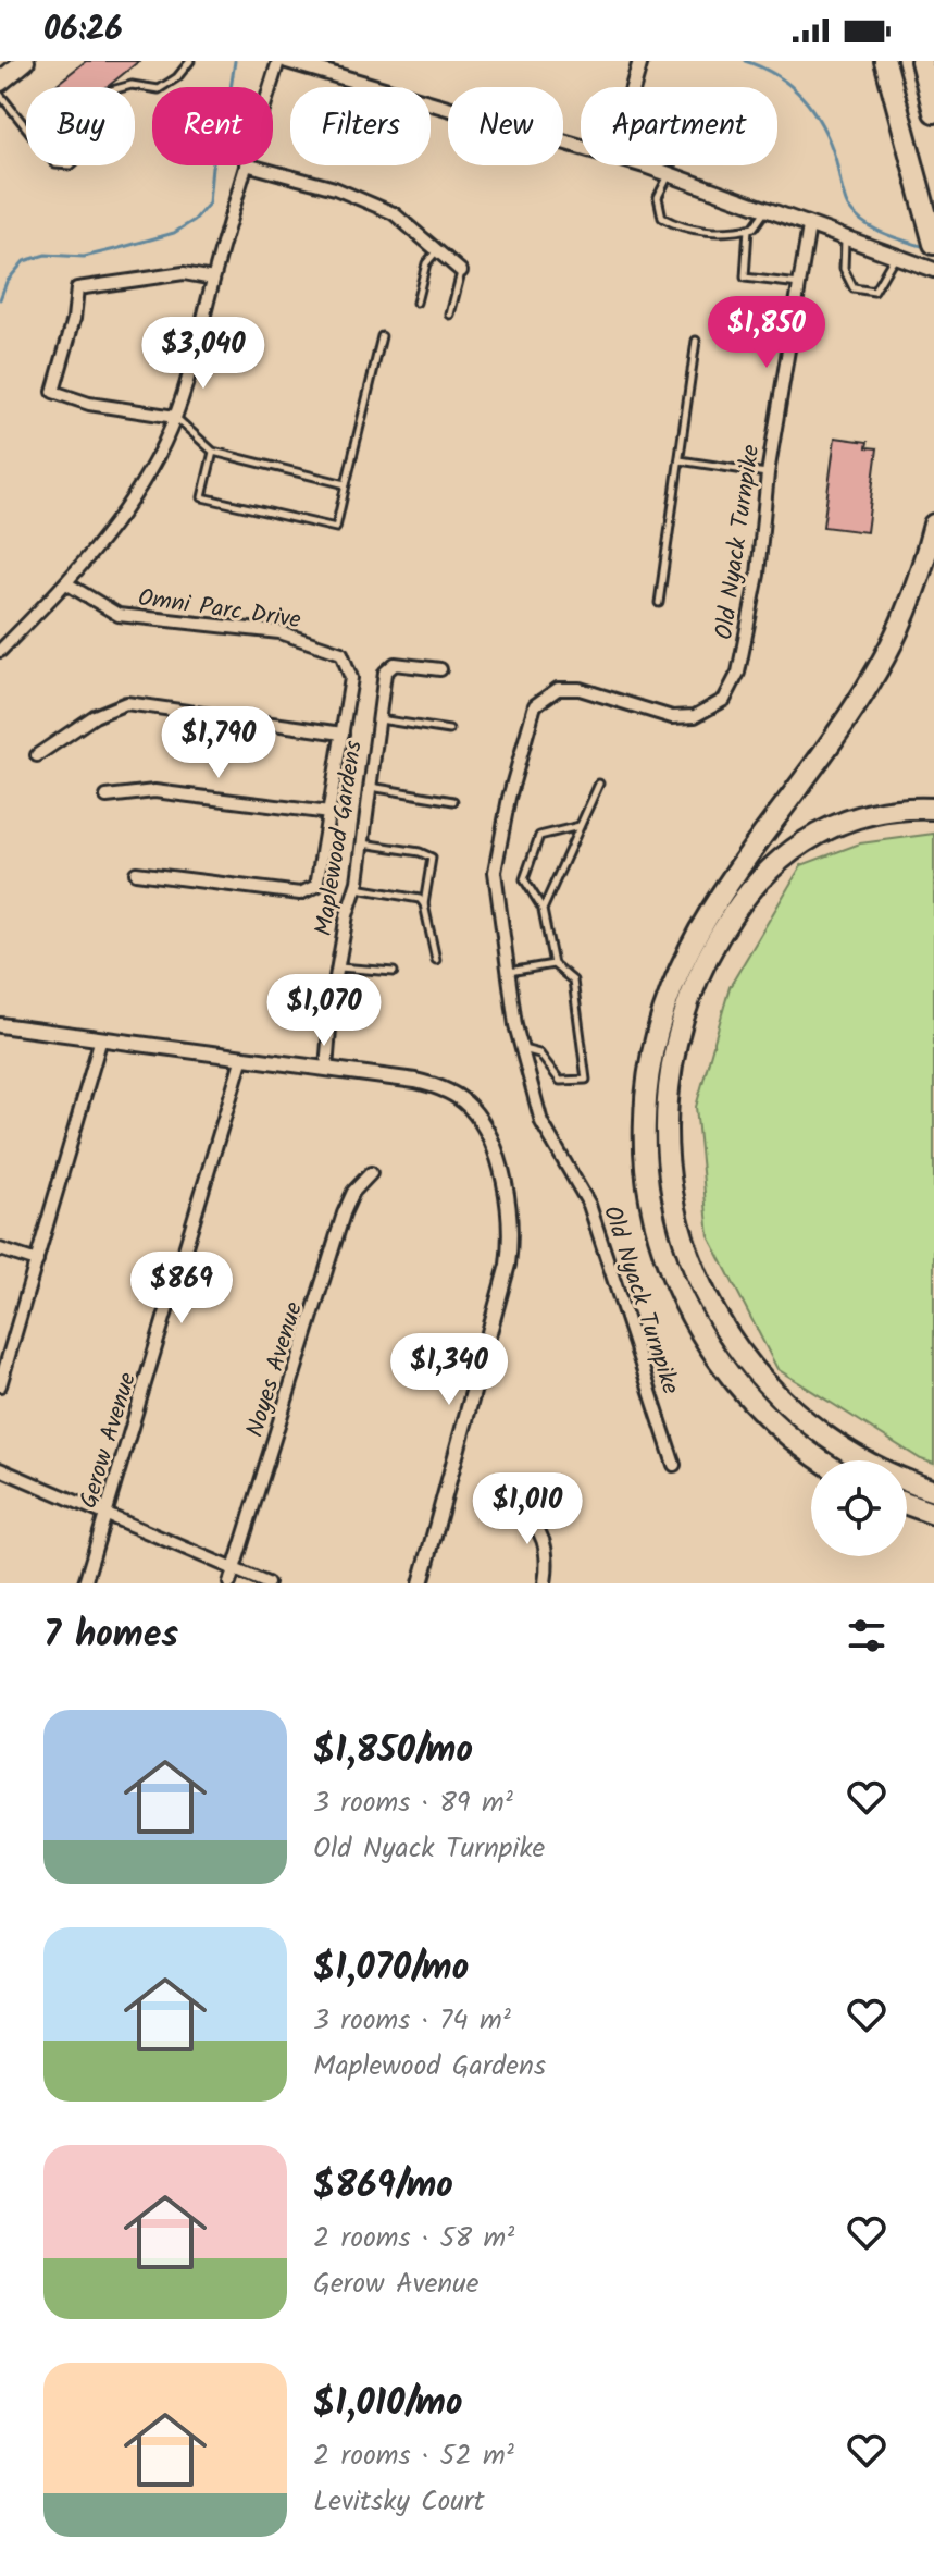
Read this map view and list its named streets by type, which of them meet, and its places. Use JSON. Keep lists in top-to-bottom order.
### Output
{
  "streets": {
    "street": [
      "Old Nyack Turnpike",
      "Omni Parc Drive",
      "Maplewood Gardens",
      "Noyes Avenue",
      "Gerow Avenue"
    ]
  },
  "page": {
    "status": "06:26",
    "chip": [
      "Buy",
      "Rent",
      "Filters",
      "New",
      "Apartment"
    ],
    "price": [
      "$1,850",
      "$3,040",
      "$1,790",
      "$1,070",
      "$869",
      "$1,340",
      "$1,010"
    ],
    "heading": "7 homes",
    "list": [
      {
        "name": "$1,850/mo",
        "note": "3 rooms · 89 m² · Old Nyack Turnpike"
      },
      {
        "name": "$1,070/mo",
        "note": "3 rooms · 74 m² · Maplewood Gardens"
      },
      {
        "name": "$869/mo",
        "note": "2 rooms · 58 m² · Gerow Avenue"
      },
      {
        "name": "$1,010/mo",
        "note": "2 rooms · 52 m² · Levitsky Court"
      }
    ]
  }
}
